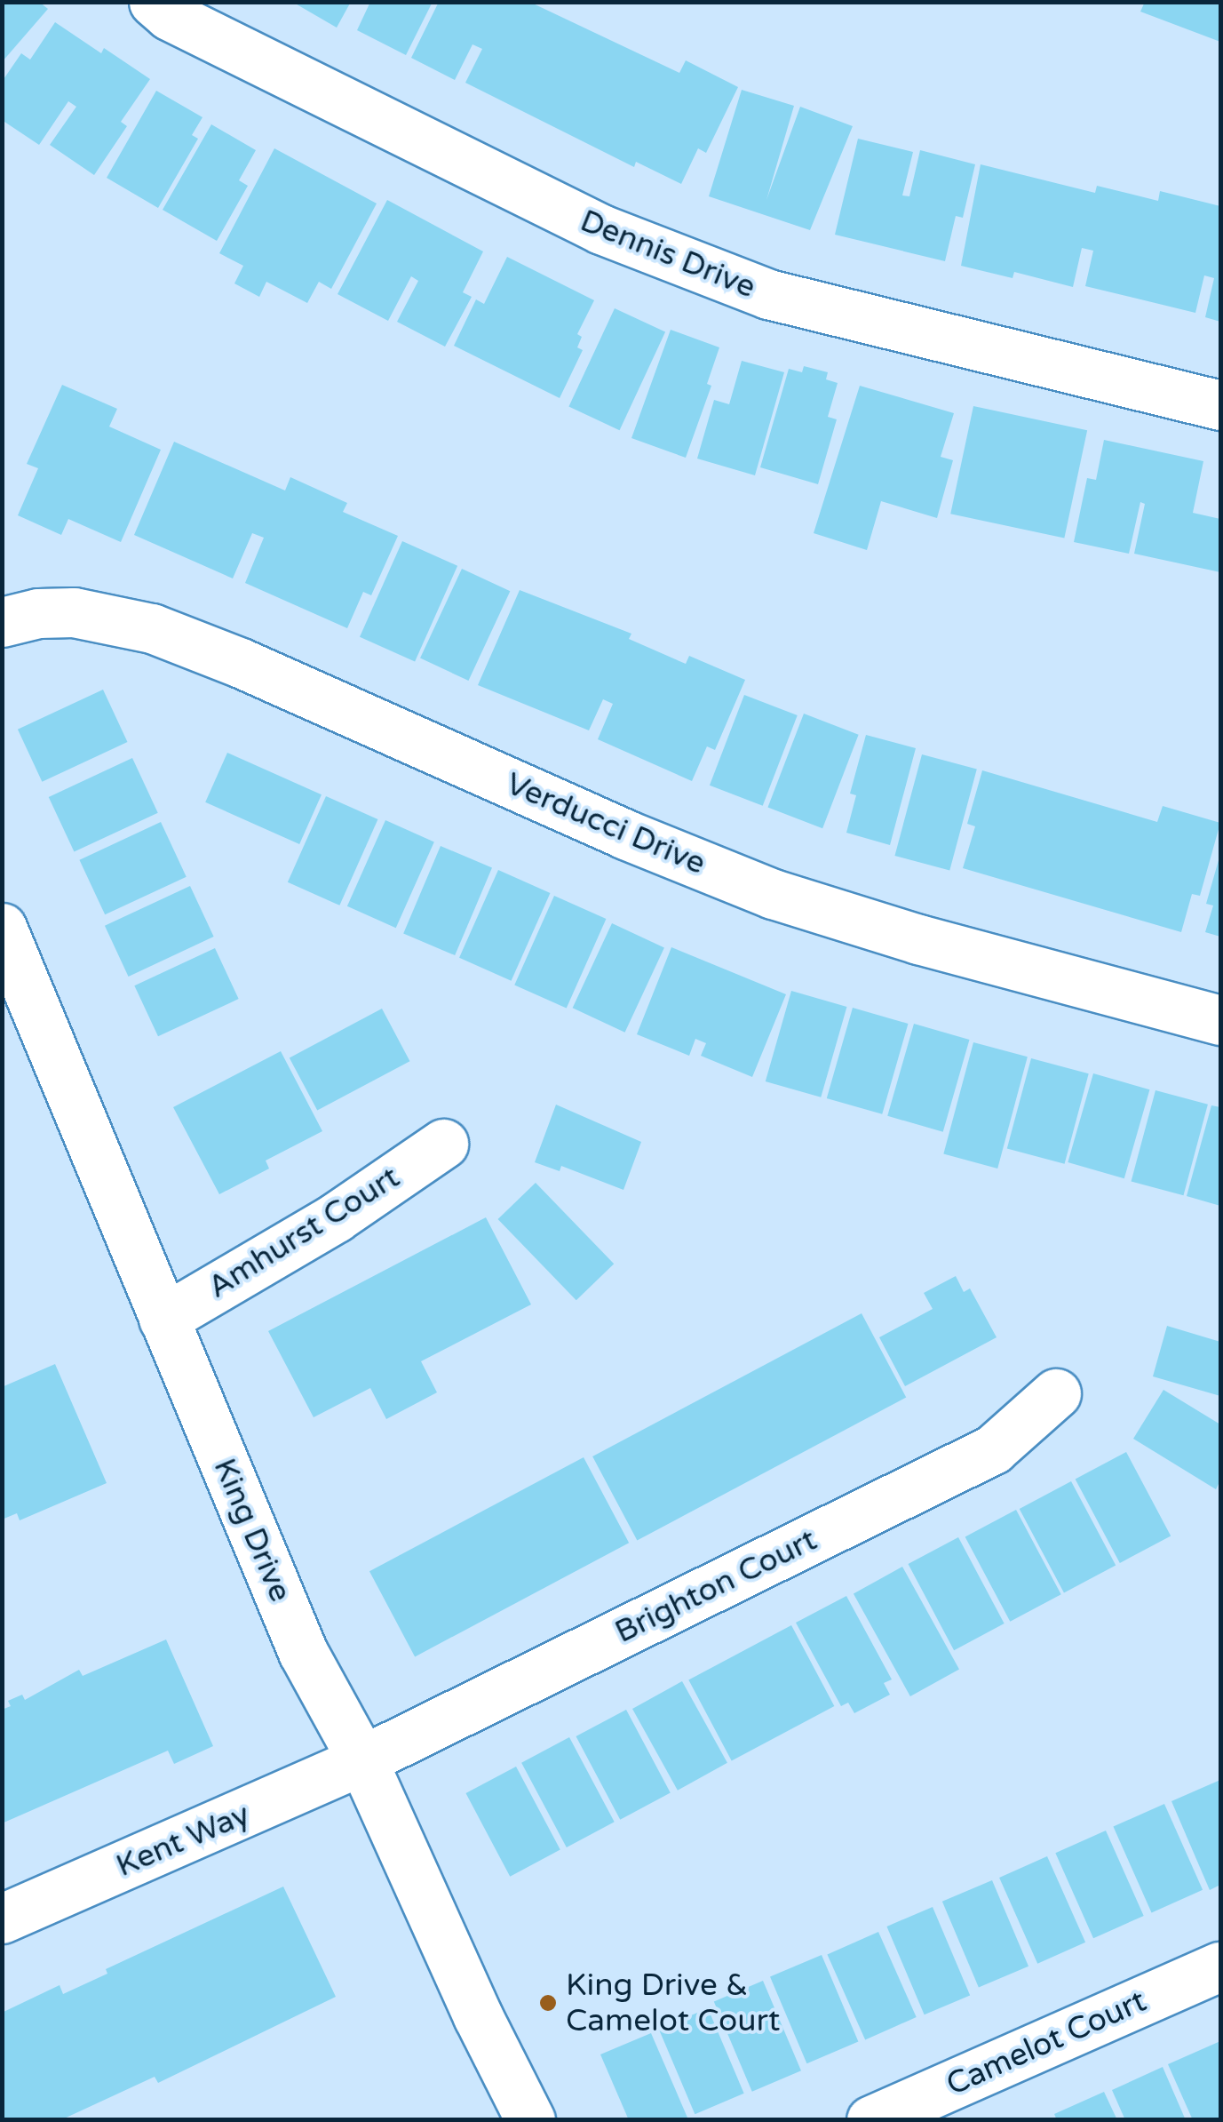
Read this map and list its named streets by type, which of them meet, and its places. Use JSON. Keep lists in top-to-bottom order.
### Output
{
  "streets": {
    "street": [
      "Dennis Drive",
      "Verducci Drive",
      "Amhurst Court",
      "King Drive",
      "Brighton Court",
      "Kent Way",
      "Camelot Court"
    ]
  },
  "crossings": [
    ["Amhurst Court", "King Drive"],
    ["King Drive", "Brighton Court"],
    ["King Drive", "Kent Way"],
    ["Brighton Court", "Kent Way"]
  ],
  "places": ["King Drive & Camelot Court"]
}
